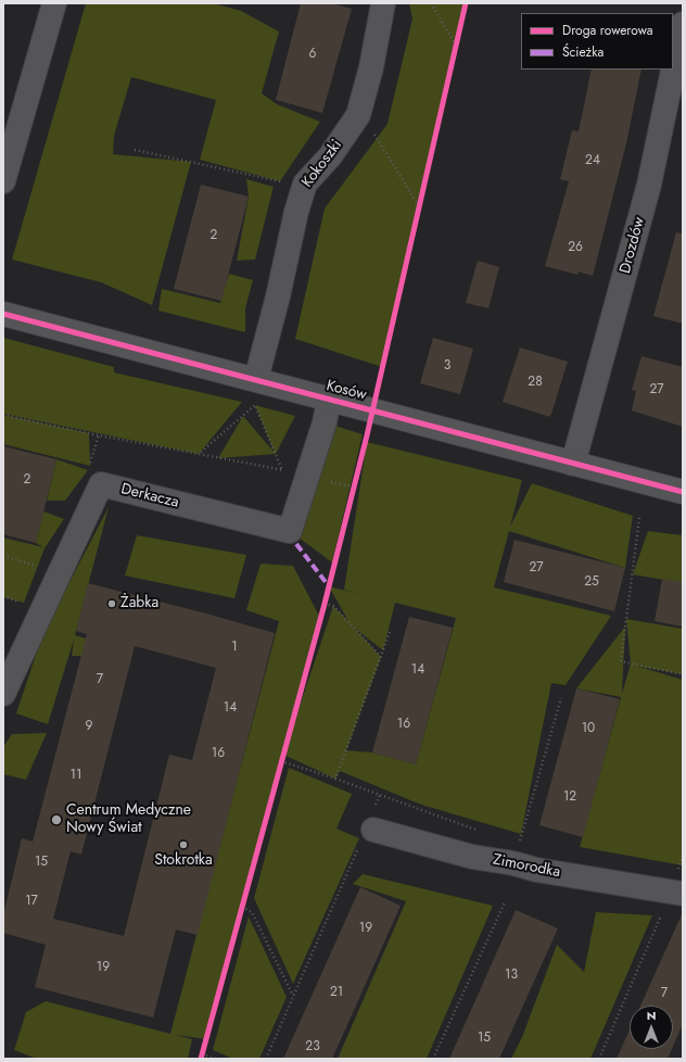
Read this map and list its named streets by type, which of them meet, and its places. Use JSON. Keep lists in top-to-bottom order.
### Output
{
  "streets": {
    "street": [
      "Kokoszki",
      "Drozdów",
      "Kosów",
      "Derkacza",
      "Zimorodka"
    ]
  },
  "crossings": [
    ["Kokoszki", "Kosów"],
    ["Drozdów", "Kosów"],
    ["Kosów", "Derkacza"]
  ],
  "places": ["Żabka", "Centrum Medyczne Nowy Świat", "Stokrotka"],
  "house_numbers": [
    "6",
    "24",
    "2",
    "26",
    "3",
    "28",
    "27",
    "2",
    "27",
    "25",
    "1",
    "14",
    "7",
    "14",
    "16",
    "9",
    "10",
    "16",
    "11",
    "12",
    "15",
    "17",
    "19",
    "19",
    "13",
    "21",
    "7",
    "15",
    "23"
  ],
  "legend": ["Droga rowerowa", "Ścieżka"],
  "north": "top"
}
